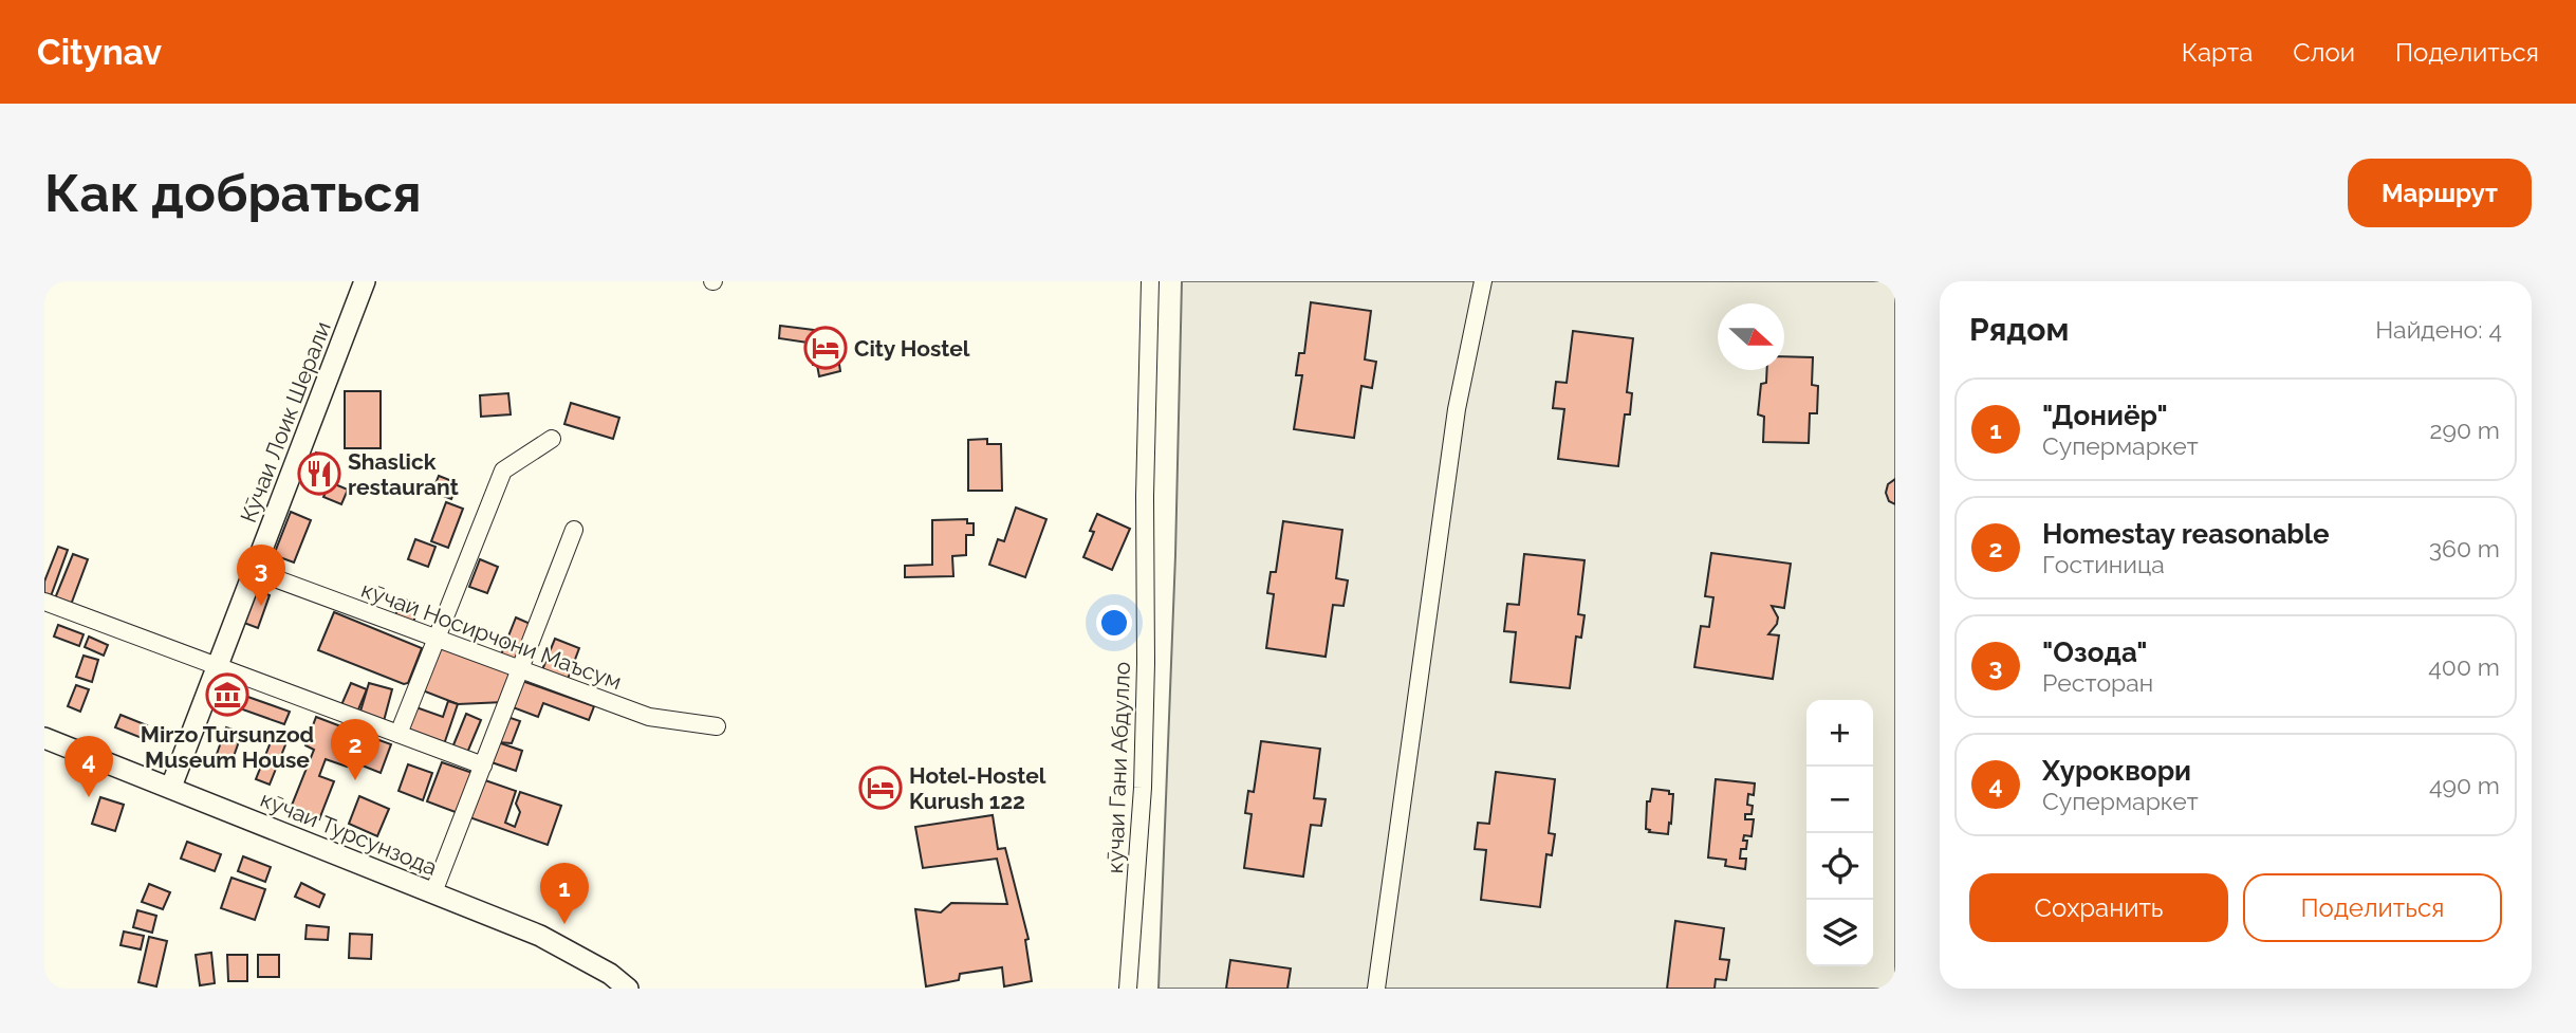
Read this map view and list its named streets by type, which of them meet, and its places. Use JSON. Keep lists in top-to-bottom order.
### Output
{
  "streets": {
    "main road": ["Кӯчаи Лоик Шерали", "кӯчаи Турсунзода"],
    "street": ["кӯчаи Носирчони Маъсум", "кӯчаи Гани Абдулло"]
  },
  "crossings": [
    ["Кӯчаи Лоик Шерали", "кӯчаи Носирчони Маъсум"],
    ["Кӯчаи Лоик Шерали", "кӯчаи Турсунзода"]
  ],
  "places": {
    "hotel": ["City Hostel", "Hotel-Hostel Kurush 122"],
    "restaurant": ["Shaslick restaurant"],
    "museum": ["Mirzo Tursunzod Museum House"]
  },
  "north": "right",
  "page": {
    "header": "Citynav",
    "nav": ["Карта", "Слои", "Поделиться"],
    "buttons": [
      "Маршрут",
      ["Сохранить", "Поделиться"]
    ],
    "title": "Как добраться",
    "heading": ["Рядом", "Найдено: 4"],
    "list": [
      {
        "mark": "1",
        "name": "\"Дониёр\"",
        "note": "Супермаркет",
        "value": "290 m"
      },
      {
        "mark": "2",
        "name": "Homestay reasonable",
        "note": "Гостиница",
        "value": "360 m"
      },
      {
        "mark": "3",
        "name": "\"Озода\"",
        "note": "Ресторан",
        "value": "400 m"
      },
      {
        "mark": "4",
        "name": "Хуроквори",
        "note": "Супермаркет",
        "value": "490 m"
      }
    ],
    "pins": [
      "3",
      "2",
      "4",
      "1"
    ],
    "map_buttons": ["+", "−"]
  }
}
